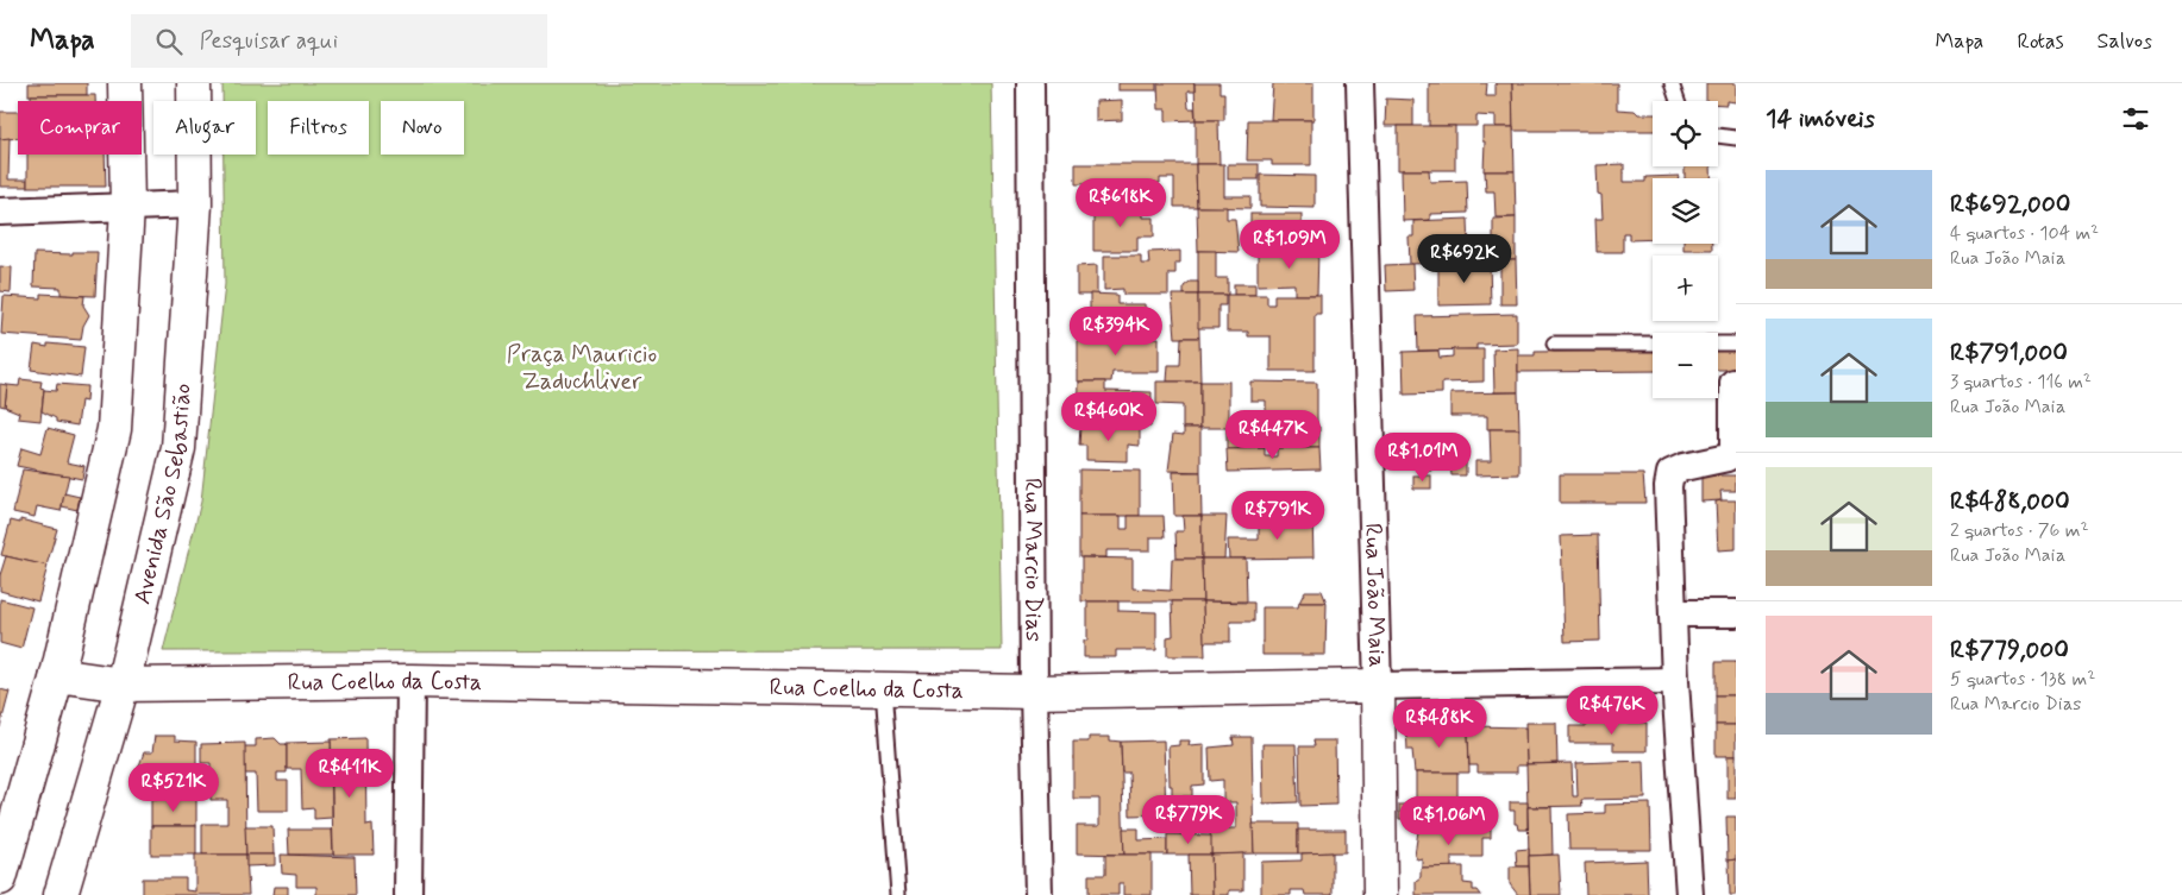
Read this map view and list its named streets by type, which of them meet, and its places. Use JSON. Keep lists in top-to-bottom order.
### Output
{
  "streets": {
    "street": [
      "Avenida São Sebastião",
      "Rua Marcio Dias",
      "Rua João Maia",
      "Rua Coelho da Costa"
    ]
  },
  "crossings": [
    ["Avenida São Sebastião", "Rua Coelho da Costa"],
    ["Rua Marcio Dias", "Rua Coelho da Costa"],
    ["Rua João Maia", "Rua Coelho da Costa"]
  ],
  "parks": ["Praça Mauricio Zaduchliver"],
  "page": {
    "header": "Mapa",
    "search": "Pesquisar aqui",
    "nav": ["Mapa", "Rotas", "Salvos"],
    "heading": "14 imóveis",
    "map_buttons": ["+", "−"],
    "chip": [
      "Comprar",
      "Alugar",
      "Filtros",
      "Novo"
    ],
    "list": [
      {
        "name": "R$692,000",
        "note": "4 quartos · 104 m² · Rua João Maia"
      },
      {
        "name": "R$791,000",
        "note": "3 quartos · 116 m² · Rua João Maia"
      },
      {
        "name": "R$488,000",
        "note": "2 quartos · 76 m² · Rua João Maia"
      },
      {
        "name": "R$779,000",
        "note": "5 quartos · 138 m² · Rua Marcio Dias"
      }
    ],
    "price": [
      "R$618K",
      "R$1.09M",
      "R$692K",
      "R$394K",
      "R$460K",
      "R$447K",
      "R$1.01M",
      "R$791K",
      "R$476K",
      "R$488K",
      "R$411K",
      "R$521K",
      "R$779K",
      "R$1.06M"
    ]
  }
}
